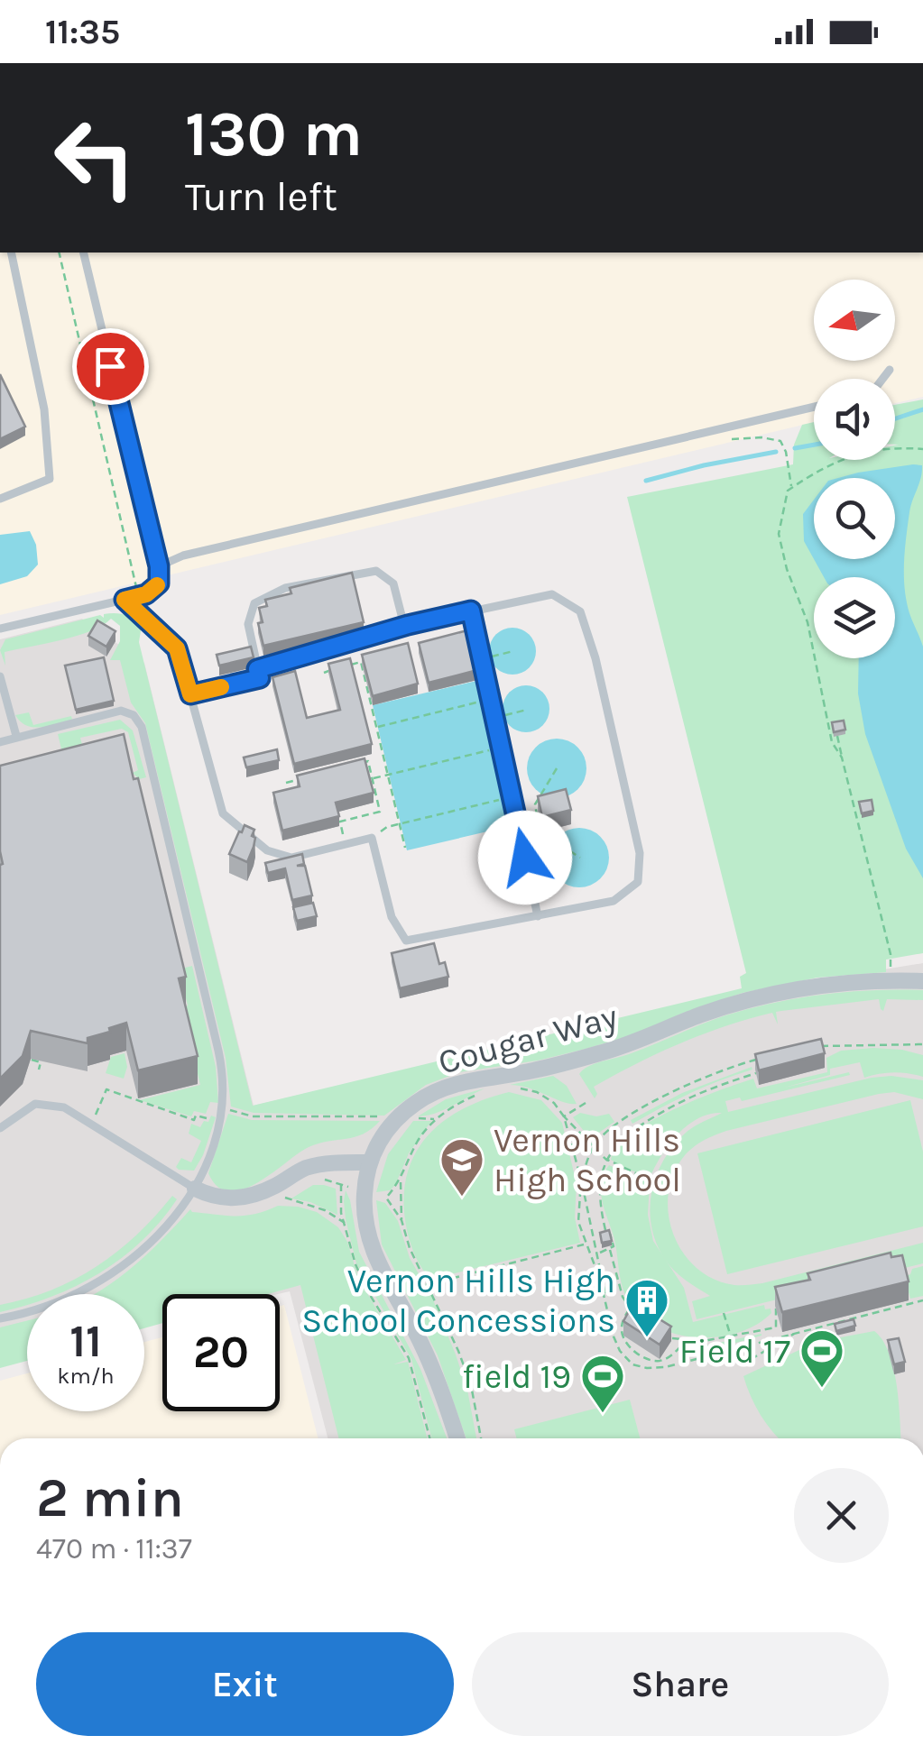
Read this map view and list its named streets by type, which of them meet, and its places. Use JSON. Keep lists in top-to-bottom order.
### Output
{
  "streets": {
    "street": ["Cougar Way"]
  },
  "places": {
    "school or university": ["Vernon Hills High School"],
    "building": ["Vernon Hills High School Concessions"],
    "sports": ["Field 17", "field 19"]
  },
  "north": "left",
  "page": {
    "status": "11:35",
    "turn": ["130 m", "Turn left"],
    "speed": "11 km/h",
    "limit": "20",
    "heading": ["2 min", "470 m · 11:37"],
    "buttons": ["Exit", "Share"]
  }
}
